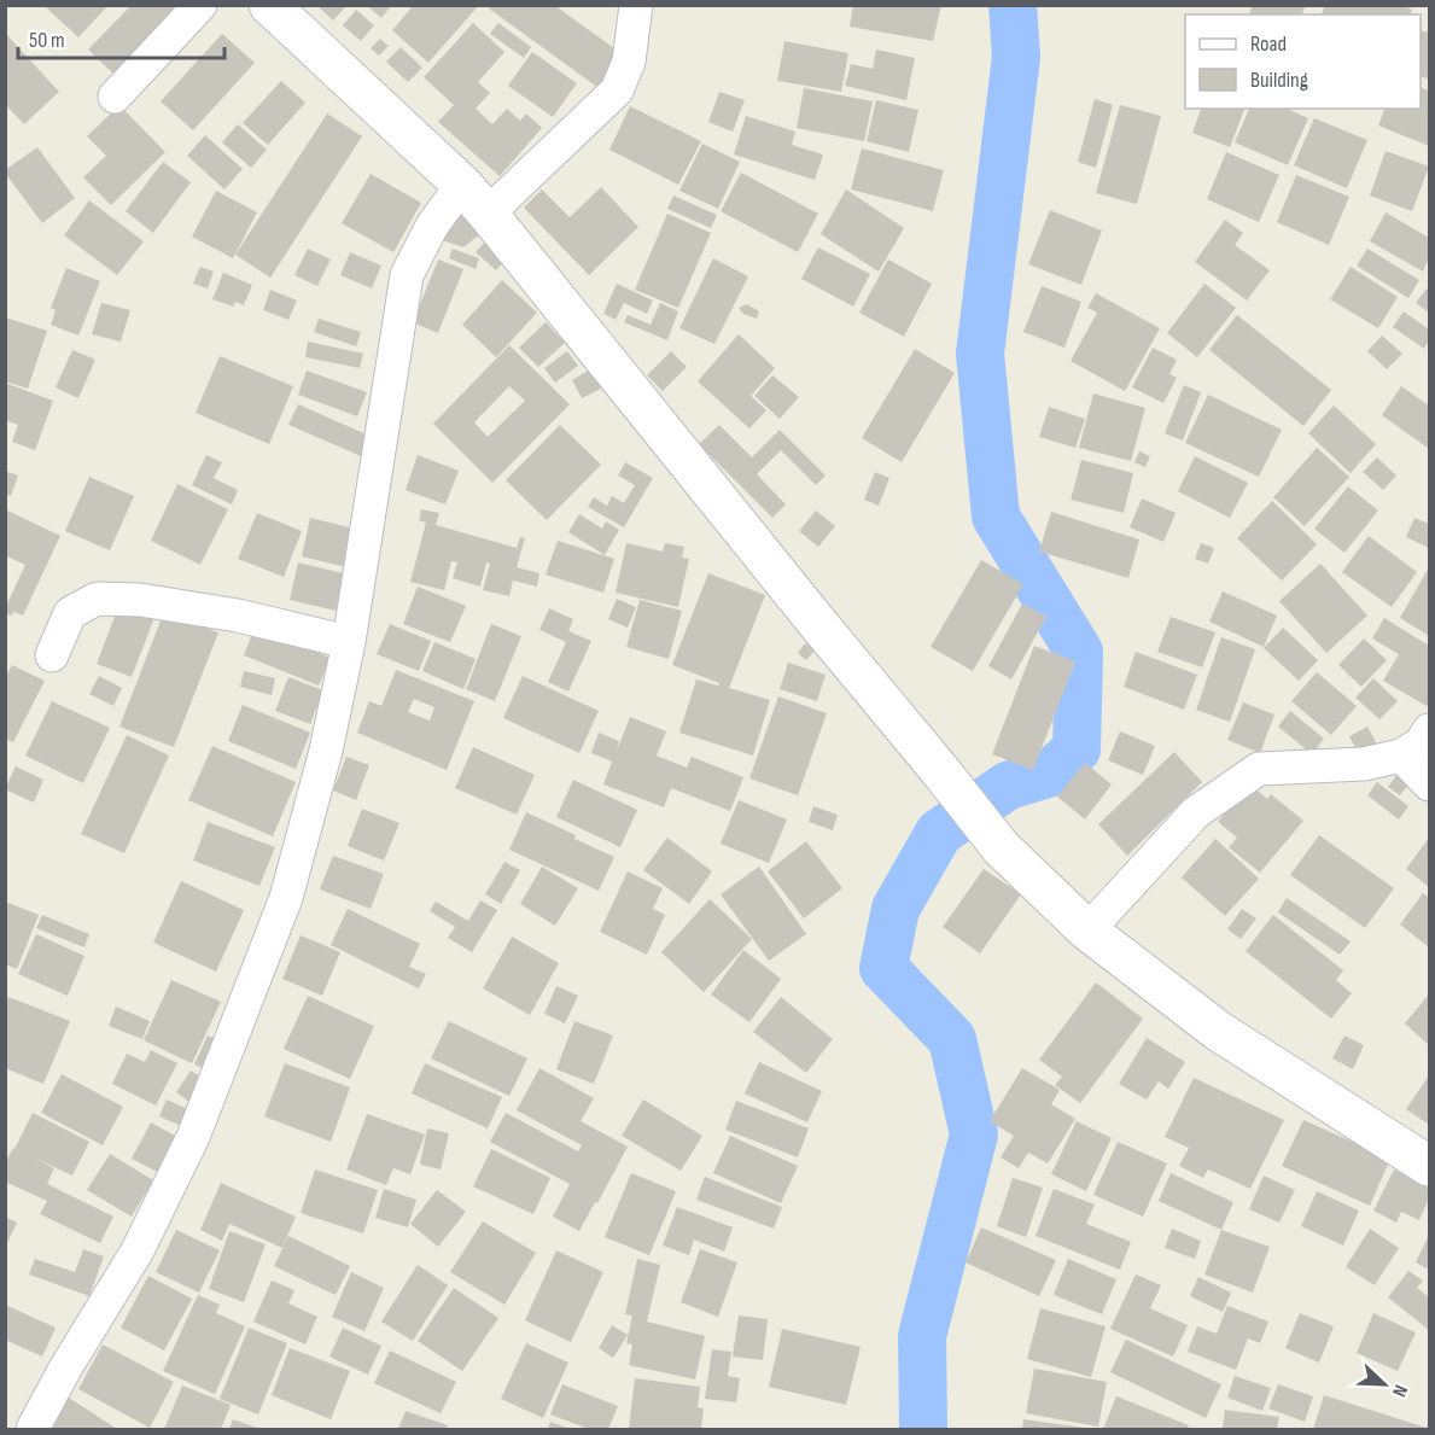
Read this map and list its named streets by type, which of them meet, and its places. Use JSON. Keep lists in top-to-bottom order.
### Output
{
  "legend": ["Road", "Building"],
  "scale_bar": "50 m",
  "north": "bottom right"
}
